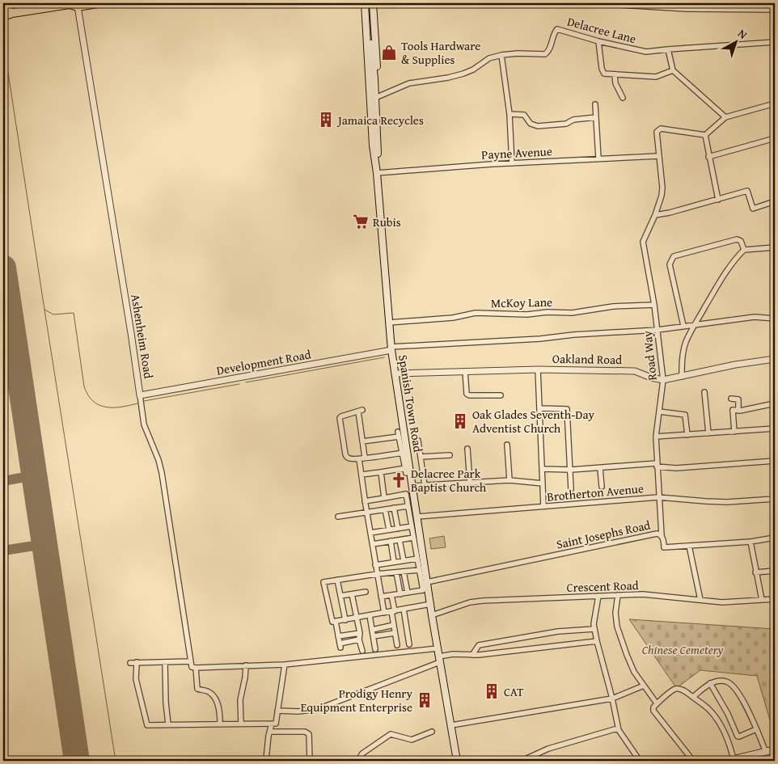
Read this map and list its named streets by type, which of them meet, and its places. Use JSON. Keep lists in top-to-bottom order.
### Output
{
  "streets": {
    "main road": ["Spanish Town Road"],
    "street": [
      "Delacree Lane",
      "Payne Avenue",
      "McKoy Lane",
      "Ashenheim Road",
      "Road Way",
      "Oakland Road",
      "Development Road",
      "Brotherton Avenue",
      "Saint Josephs Road",
      "Crescent Road"
    ]
  },
  "crossings": [
    ["Delacree Lane", "Spanish Town Road"],
    ["Payne Avenue", "Road Way"],
    ["Payne Avenue", "Spanish Town Road"],
    ["McKoy Lane", "Road Way"],
    ["McKoy Lane", "Spanish Town Road"],
    ["Ashenheim Road", "Development Road"],
    ["Road Way", "Oakland Road"],
    ["Road Way", "Brotherton Avenue"],
    ["Road Way", "Saint Josephs Road"],
    ["Oakland Road", "Spanish Town Road"],
    ["Development Road", "Spanish Town Road"],
    ["Spanish Town Road", "Brotherton Avenue"],
    ["Spanish Town Road", "Saint Josephs Road"],
    ["Spanish Town Road", "Crescent Road"]
  ],
  "parks": ["Chinese Cemetery"],
  "places": {
    "shop": ["Tools Hardware & Supplies"],
    "building": [
      "Jamaica Recycles",
      "Oak Glades Seventh-Day Adventist Church",
      "CAT",
      "Prodigy Henry Equipment Enterprise"
    ],
    "supermarket": ["Rubis"],
    "church": ["Delacree Park Baptist Church"]
  },
  "north": "top right"
}
